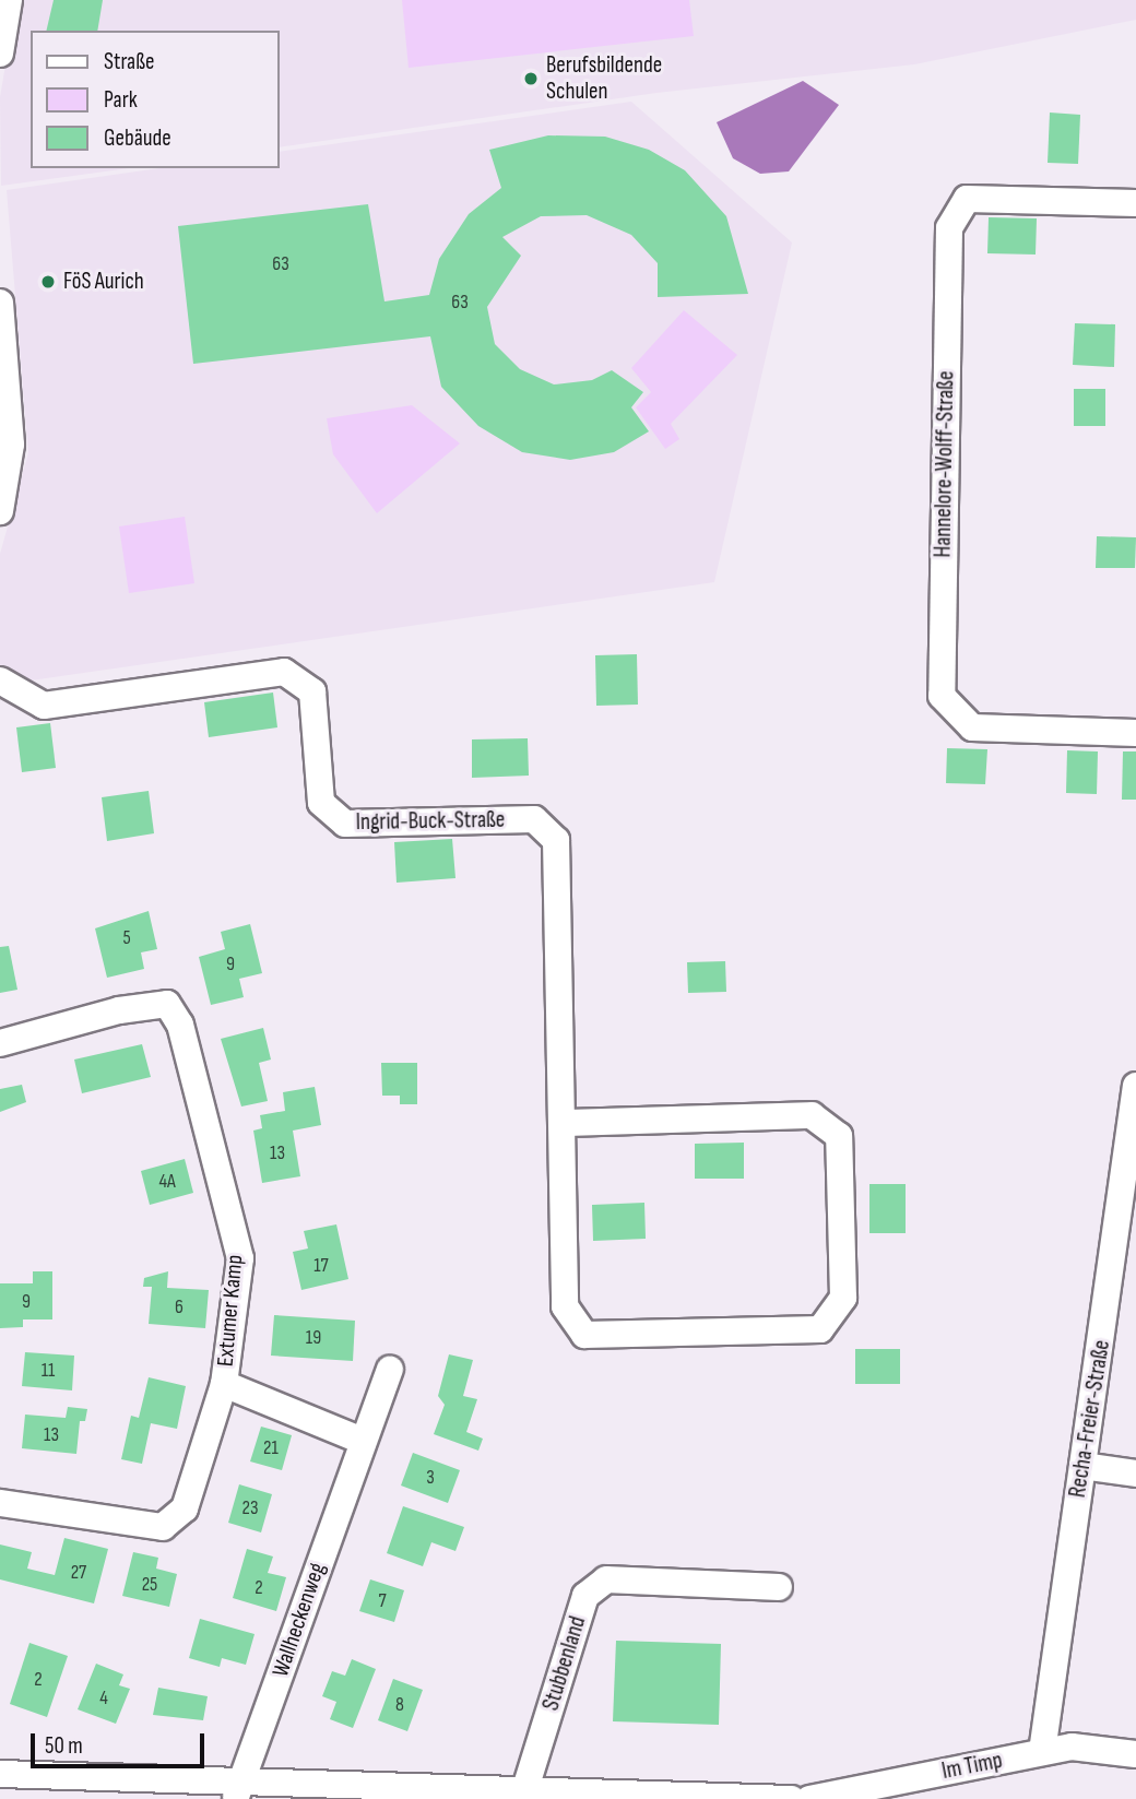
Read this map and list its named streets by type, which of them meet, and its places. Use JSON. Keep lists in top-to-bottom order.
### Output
{
  "streets": {
    "street": [
      "Hannelore-Wolff-Straße",
      "Ingrid-Buck-Straße",
      "Extumer Kamp",
      "Recha-Freier-Straße",
      "Wallheckenweg",
      "Stubbenland",
      "Im Timp"
    ]
  },
  "crossings": [
    ["Recha-Freier-Straße", "Im Timp"]
  ],
  "places": ["Berufsbildende Schulen", "FöS Aurich"],
  "house_numbers": [
    "63",
    "63",
    "5",
    "9",
    "13",
    "4A",
    "17",
    "9",
    "6",
    "19",
    "11",
    "13",
    "21",
    "3",
    "23",
    "27",
    "25",
    "2",
    "7",
    "2",
    "4",
    "8"
  ],
  "legend": ["Straße", "Park", "Gebäude"],
  "scale_bar": "50 m"
}
